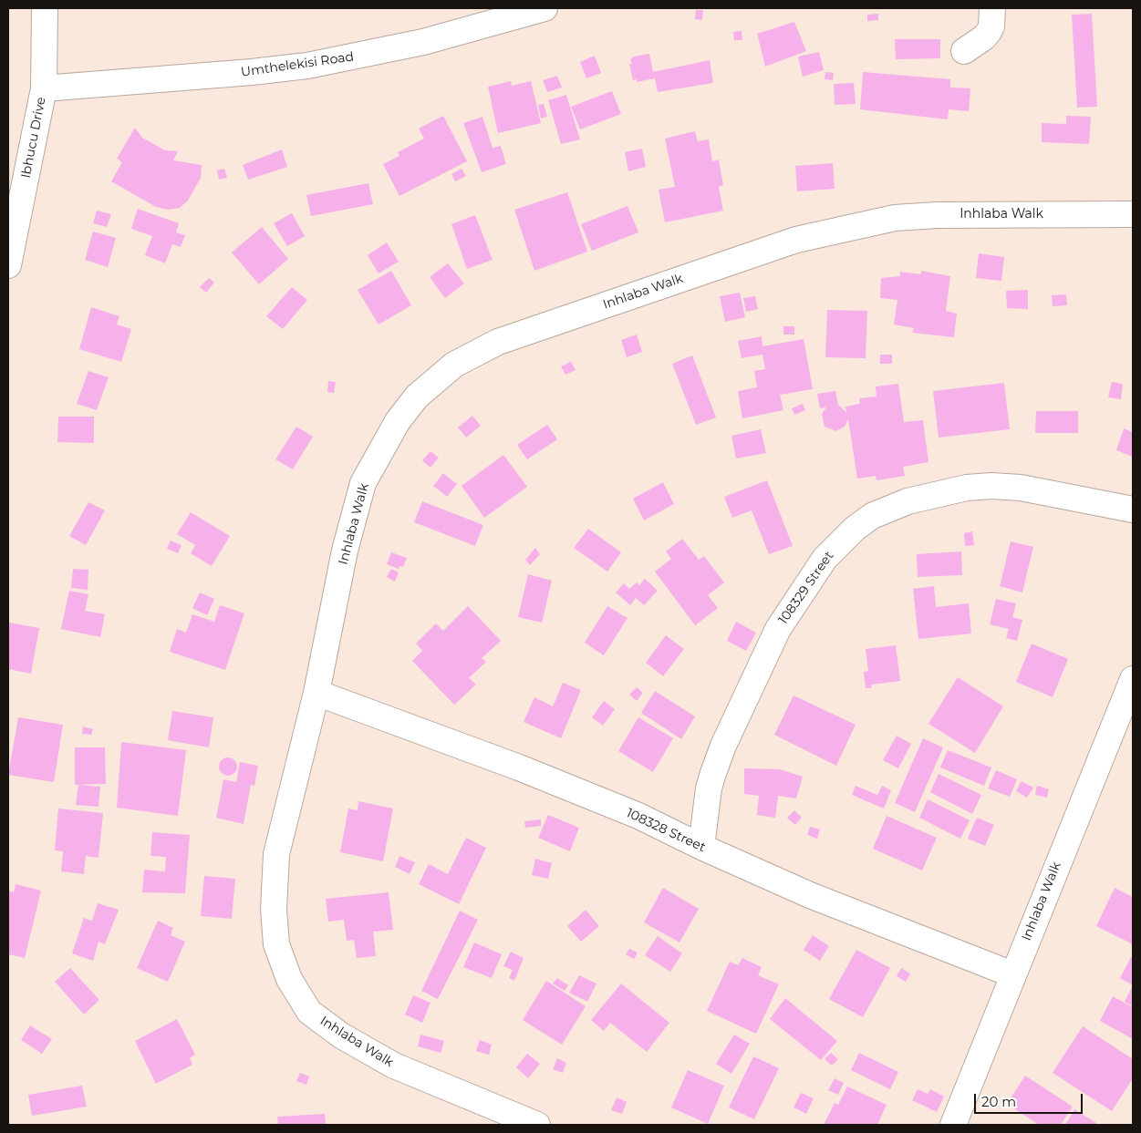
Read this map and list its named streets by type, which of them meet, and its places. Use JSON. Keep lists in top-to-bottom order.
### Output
{
  "streets": {
    "street": [
      "Umthelekisi Road",
      "Ibhucu Drive",
      "Inhlaba Walk",
      "108329 Street",
      "108328 Street"
    ]
  },
  "crossings": [
    ["Umthelekisi Road", "Ibhucu Drive"],
    ["Inhlaba Walk", "108328 Street"],
    ["108329 Street", "108328 Street"]
  ],
  "scale_bar": "20 m"
}
